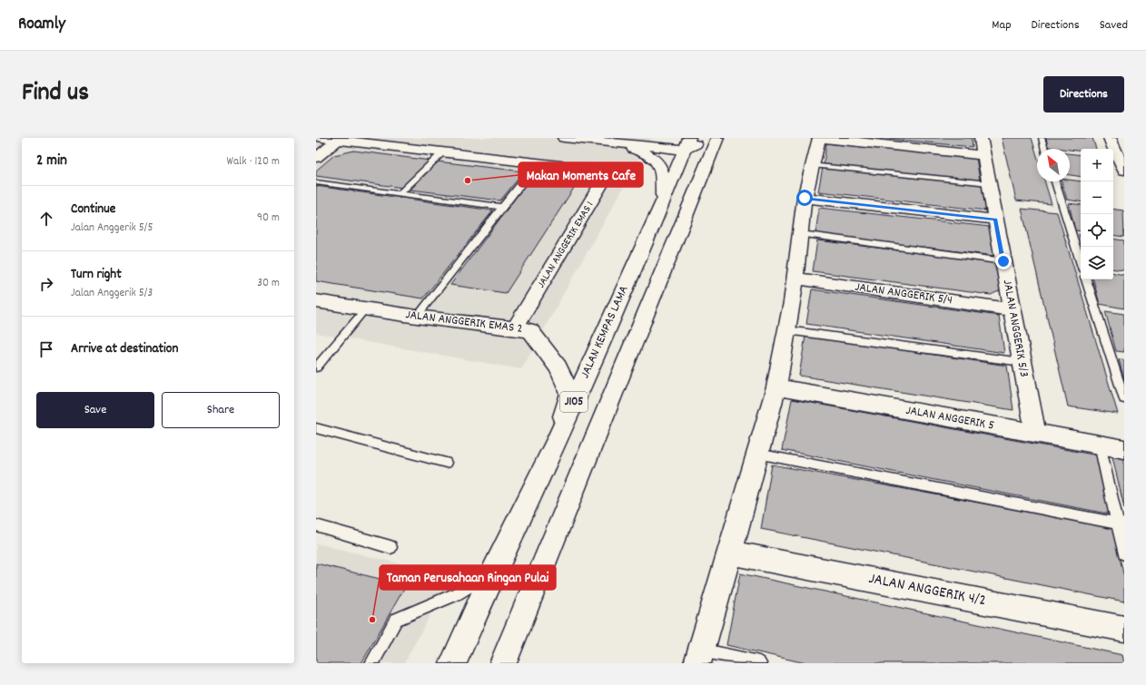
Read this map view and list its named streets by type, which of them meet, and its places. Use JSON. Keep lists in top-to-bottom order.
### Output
{
  "streets": {
    "street": [
      "JALAN ANGGERIK EMAS 1",
      "JALAN ANGGERIK 5/4",
      "JALAN ANGGERIK EMAS 2",
      "JALAN ANGGERIK 5/3",
      "JALAN KEMPAS LAMA",
      "J105",
      "JALAN ANGGERIK 5",
      "JALAN ANGGERIK 4/2"
    ]
  },
  "crossings": [
    ["JALAN ANGGERIK EMAS 1", "JALAN ANGGERIK EMAS 2"],
    ["JALAN ANGGERIK 5/4", "JALAN ANGGERIK 5/3"],
    ["JALAN ANGGERIK EMAS 2", "JALAN KEMPAS LAMA"],
    ["JALAN ANGGERIK 5/3", "JALAN ANGGERIK 5"]
  ],
  "places": ["Makan Moments Cafe", "Taman Perusahaan Ringan Pulai"],
  "north": "top left",
  "page": {
    "header": "Roamly",
    "nav": ["Map", "Directions", "Saved"],
    "title": "Find us",
    "buttons": [
      "Directions",
      ["Save", "Share"]
    ],
    "heading": ["2 min", "Walk · 120 m"],
    "map_buttons": ["+", "−"],
    "list": [
      ["Continue", "Jalan Anggerik 5/5", "90 m"],
      ["Turn right", "Jalan Anggerik 5/3", "30 m"],
      "Arrive at destination"
    ]
  }
}
